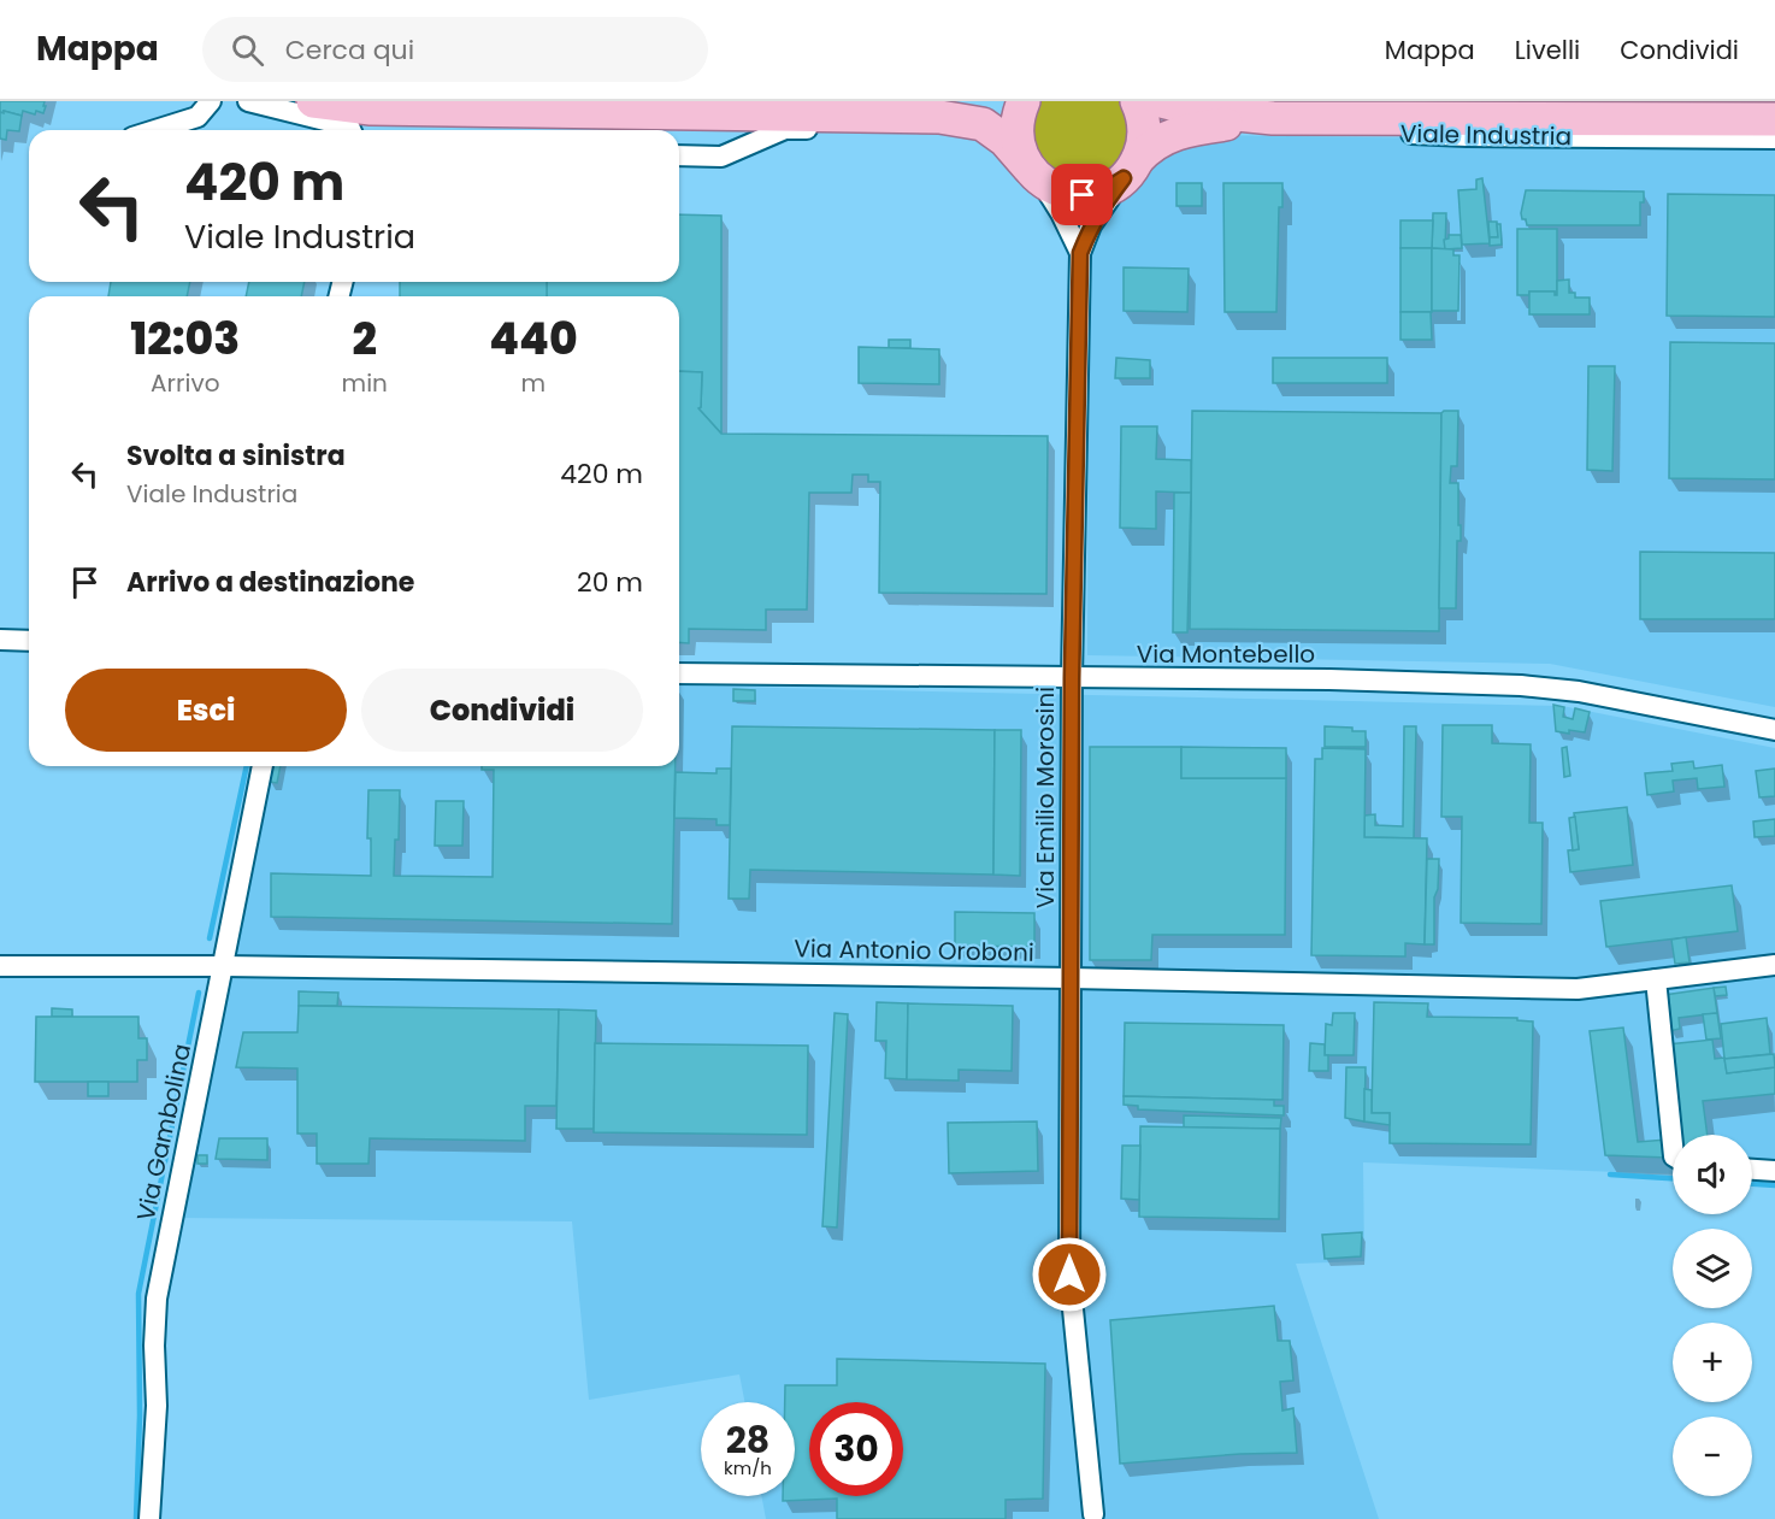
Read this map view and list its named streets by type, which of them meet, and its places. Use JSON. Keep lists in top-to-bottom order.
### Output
{
  "streets": {
    "main road": ["Viale Industria"],
    "street": [
      "Via Montebello",
      "Via Emilio Morosini",
      "Via Antonio Oroboni",
      "Via Gambolina"
    ]
  },
  "crossings": [
    ["Viale Industria", "Via Emilio Morosini"],
    ["Via Montebello", "Via Emilio Morosini"],
    ["Via Emilio Morosini", "Via Antonio Oroboni"],
    ["Via Antonio Oroboni", "Via Gambolina"]
  ],
  "page": {
    "header": "Mappa",
    "search": "Cerca qui",
    "nav": ["Mappa", "Livelli", "Condividi"],
    "turn": ["420 m", "Viale Industria"],
    "eta": [
      "12:03",
      "Arrivo",
      "2",
      "min",
      "440",
      "m"
    ],
    "list": [
      {
        "name": "Svolta a sinistra",
        "note": "Viale Industria",
        "value": "420 m"
      },
      {
        "name": "Arrivo a destinazione",
        "value": "20 m"
      }
    ],
    "buttons": ["Esci", "Condividi"],
    "map_buttons": ["+", "−"],
    "speed": "28 km/h",
    "limit": "30"
  }
}
